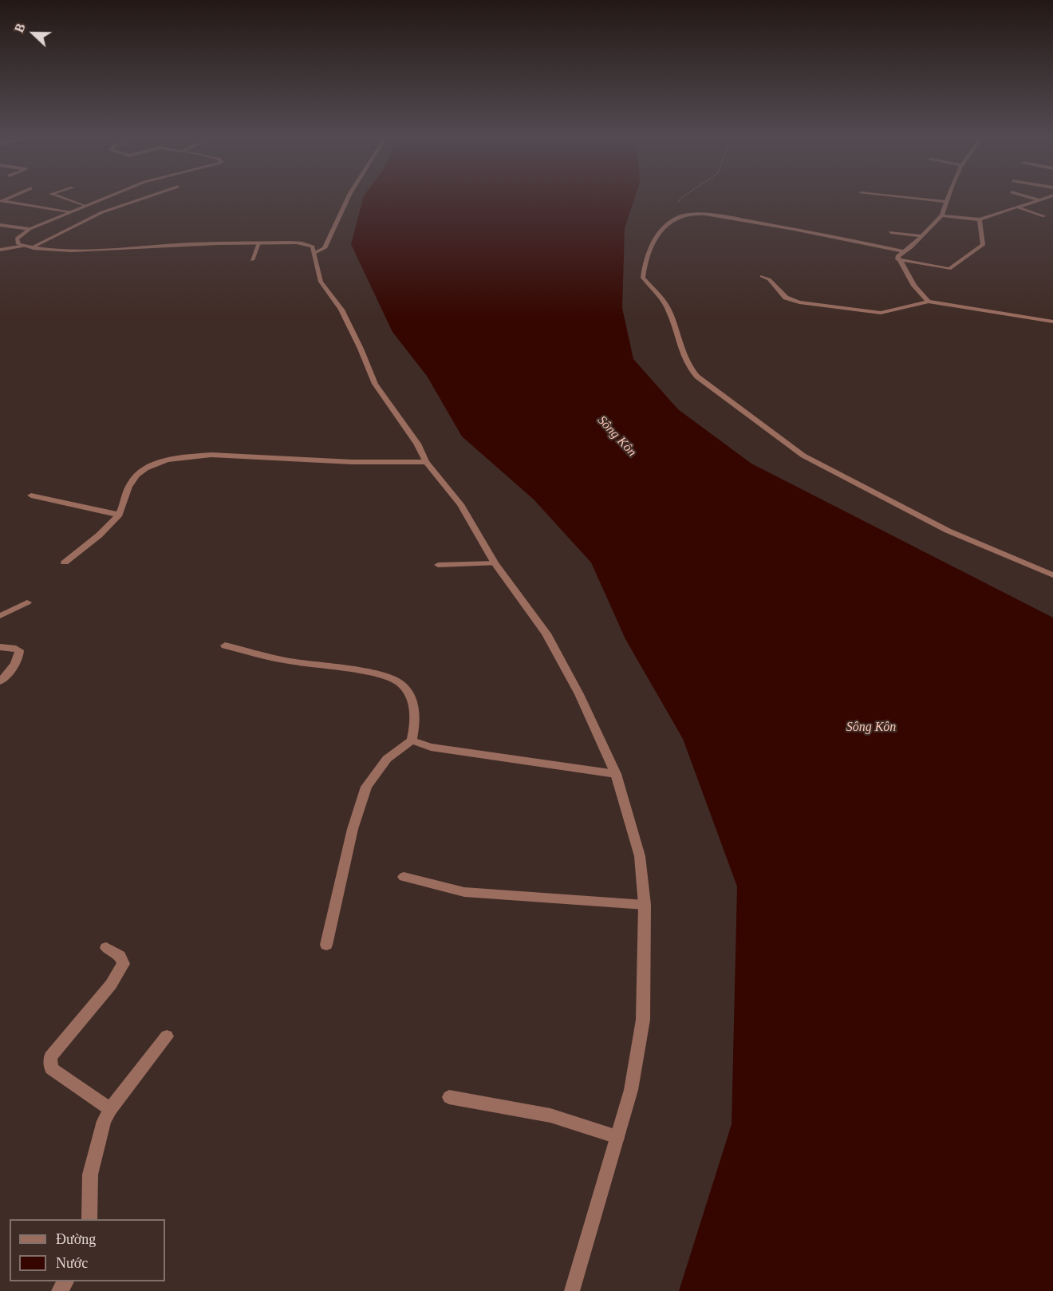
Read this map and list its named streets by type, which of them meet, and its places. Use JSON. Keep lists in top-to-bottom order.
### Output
{
  "water": ["Sông Kôn"],
  "legend": ["Đường", "Nước"],
  "north": "left"
}
